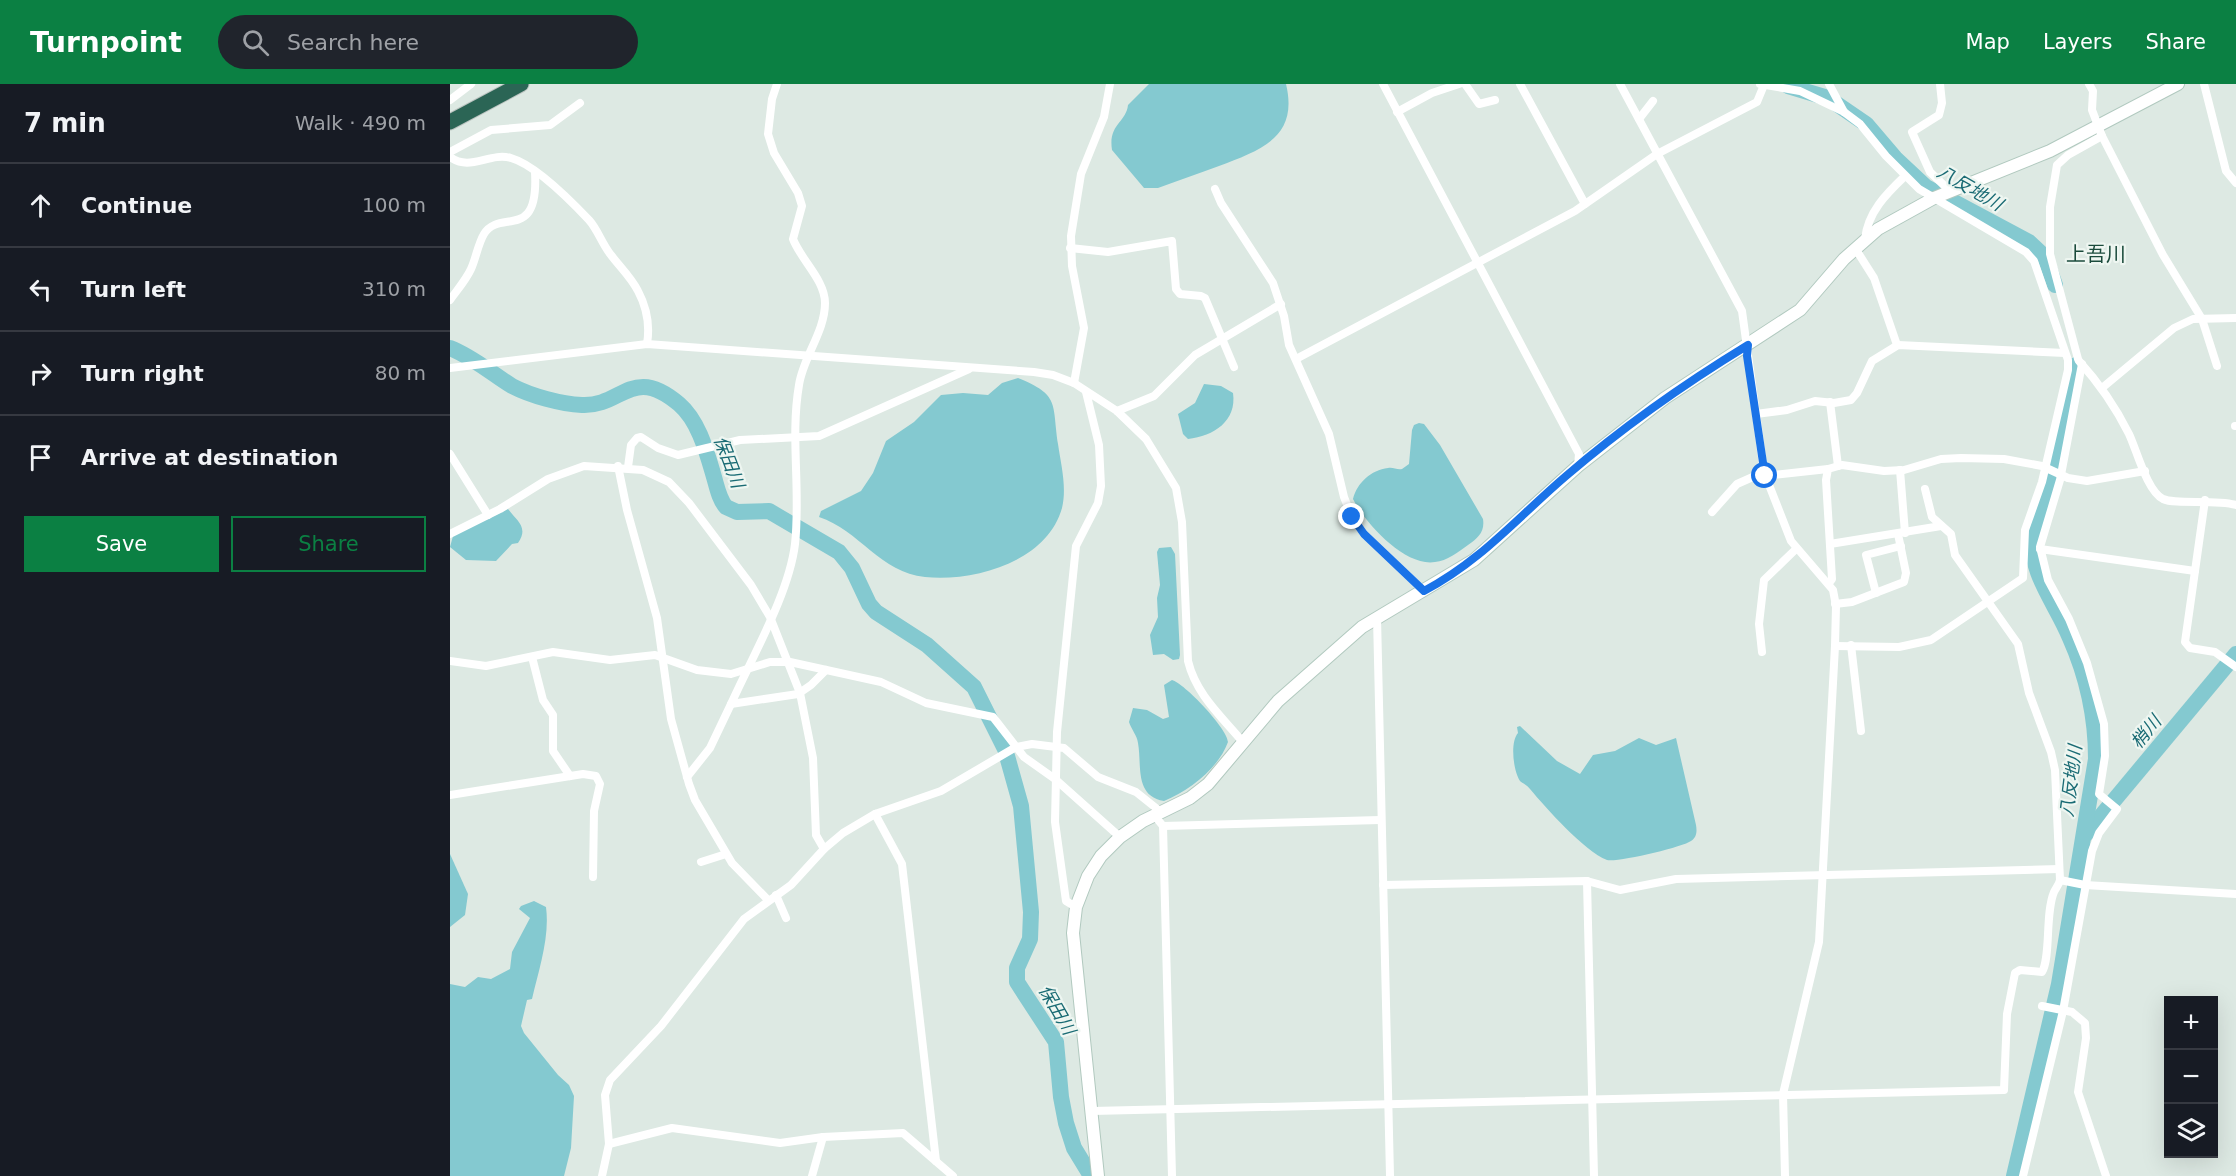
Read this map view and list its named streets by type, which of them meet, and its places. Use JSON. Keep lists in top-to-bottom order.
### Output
{
  "districts": ["上吾川"],
  "water": ["八反地川", "保田川", "梢川"],
  "page": {
    "header": "Turnpoint",
    "search": "Search here",
    "nav": ["Map", "Layers", "Share"],
    "heading": ["7 min", "Walk · 490 m"],
    "list": [
      ["Continue", "100 m"],
      ["Turn left", "310 m"],
      ["Turn right", "80 m"],
      "Arrive at destination"
    ],
    "buttons": ["Save", "Share"],
    "map_buttons": ["+", "−"]
  }
}
